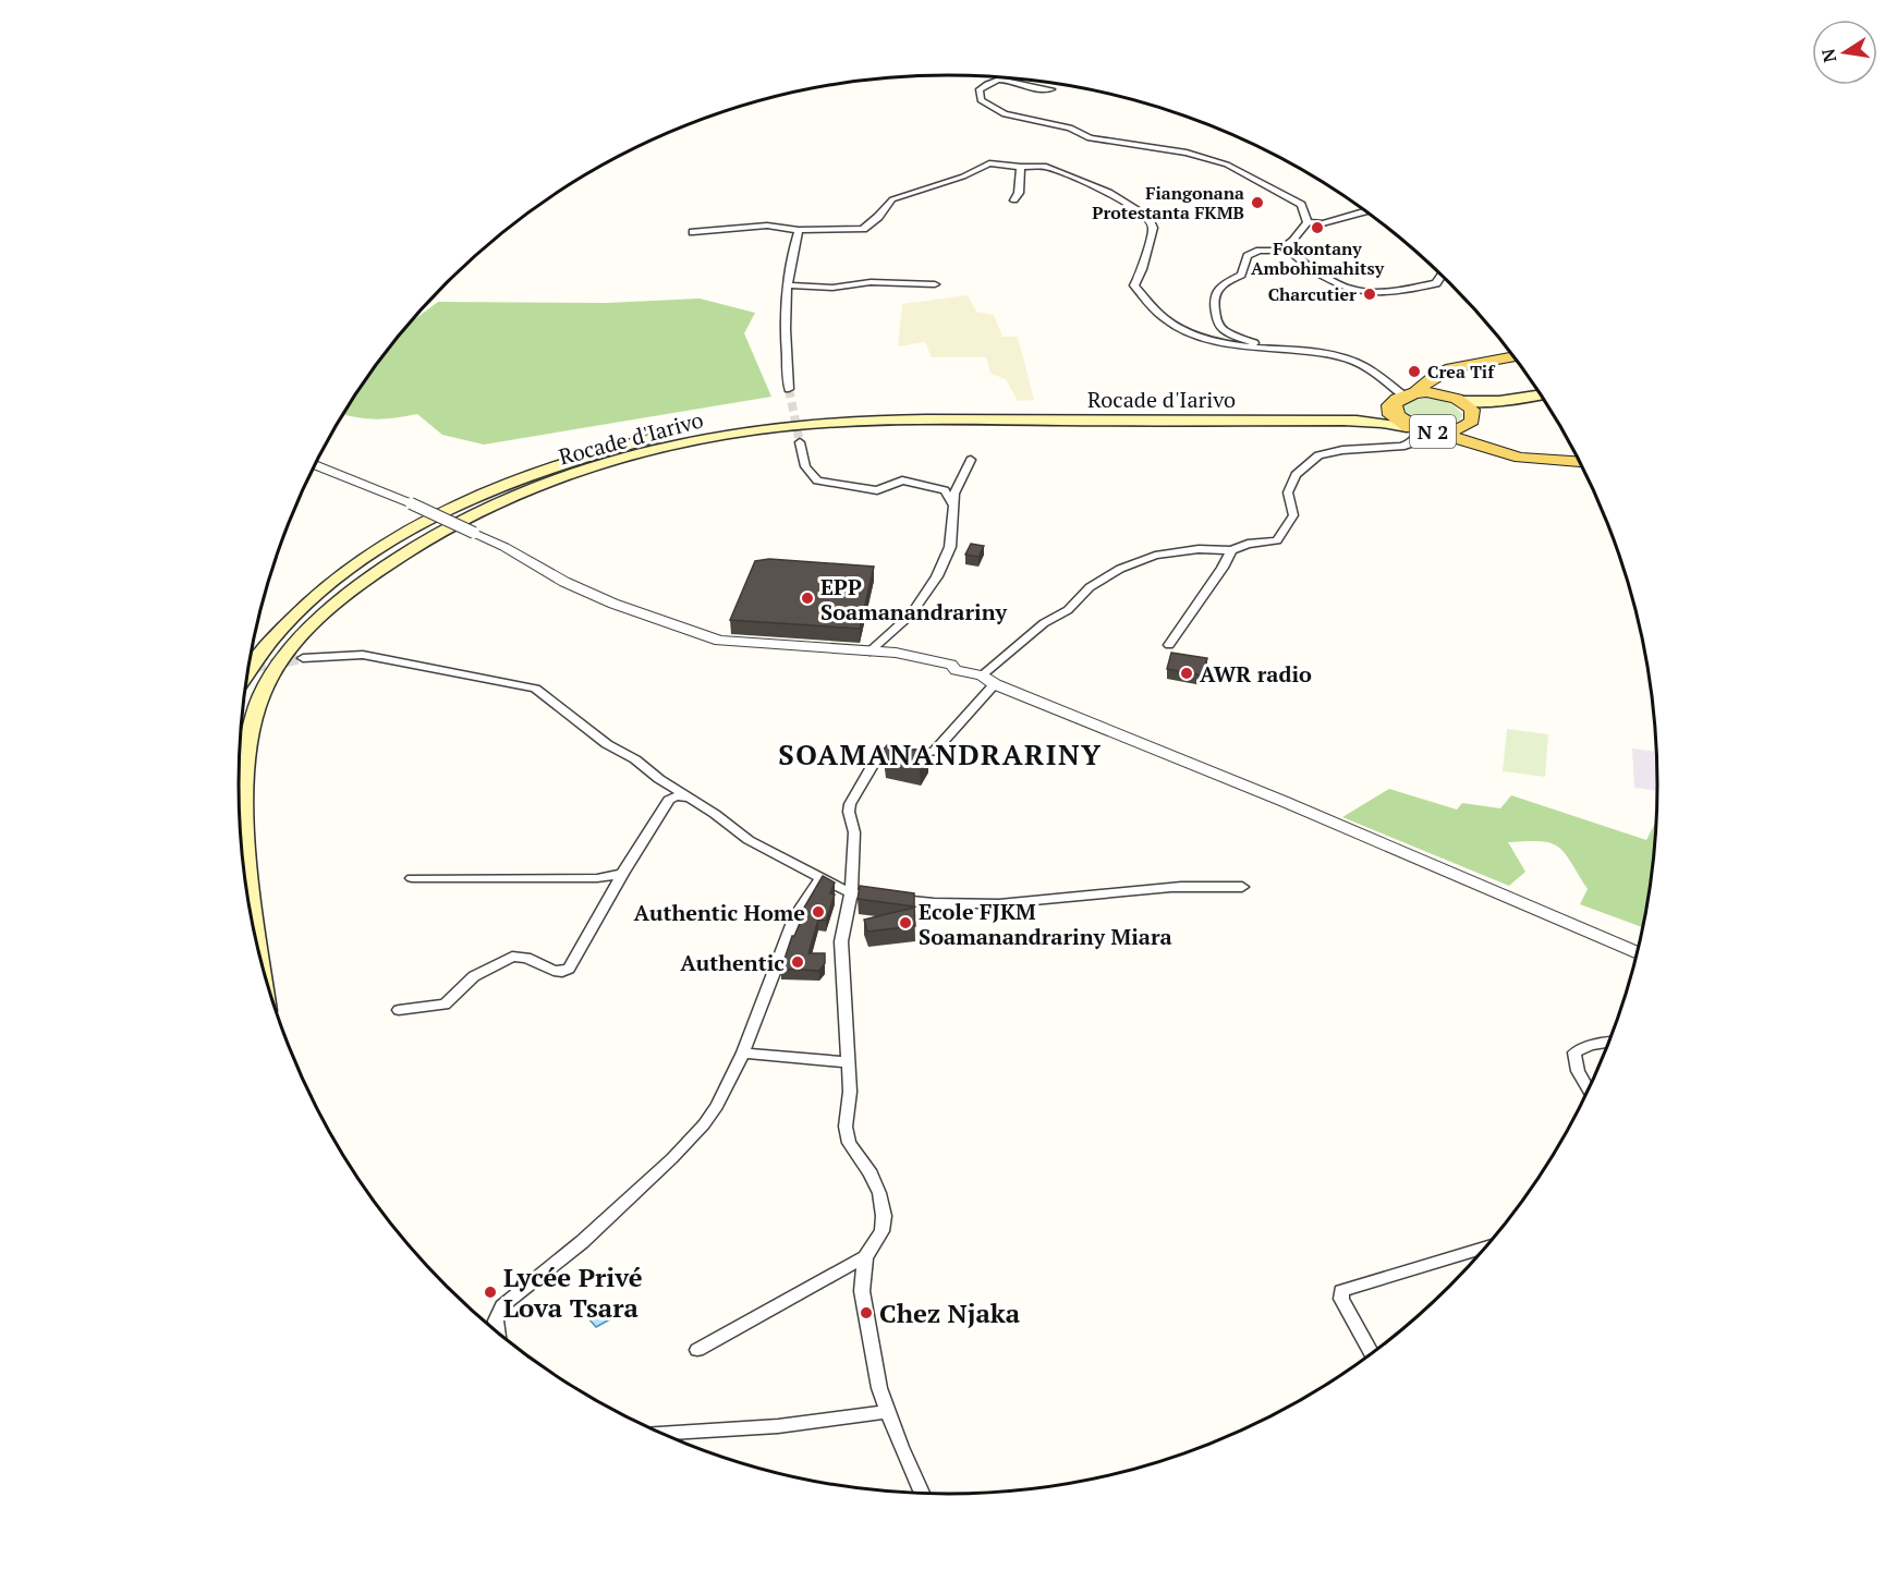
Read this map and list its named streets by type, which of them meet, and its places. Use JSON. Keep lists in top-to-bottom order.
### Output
{
  "streets": {
    "main road": ["Rocade d'Iarivo", "N 2"]
  },
  "crossings": [
    ["Rocade d'Iarivo", "N 2"]
  ],
  "districts": ["SOAMANANDRARINY"],
  "places": [
    "Fiangonana Protestanta FKMB",
    "Fokontany Ambohimahitsy",
    "Charcutier",
    "Crea Tif",
    "EPP Soamanandrariny",
    "AWR radio",
    "Authentic Home",
    "Ecole FJKM Soamanandrariny Miara",
    "Authentic",
    "Lycée Privé Lova Tsara",
    "Chez Njaka"
  ],
  "north": "left"
}
